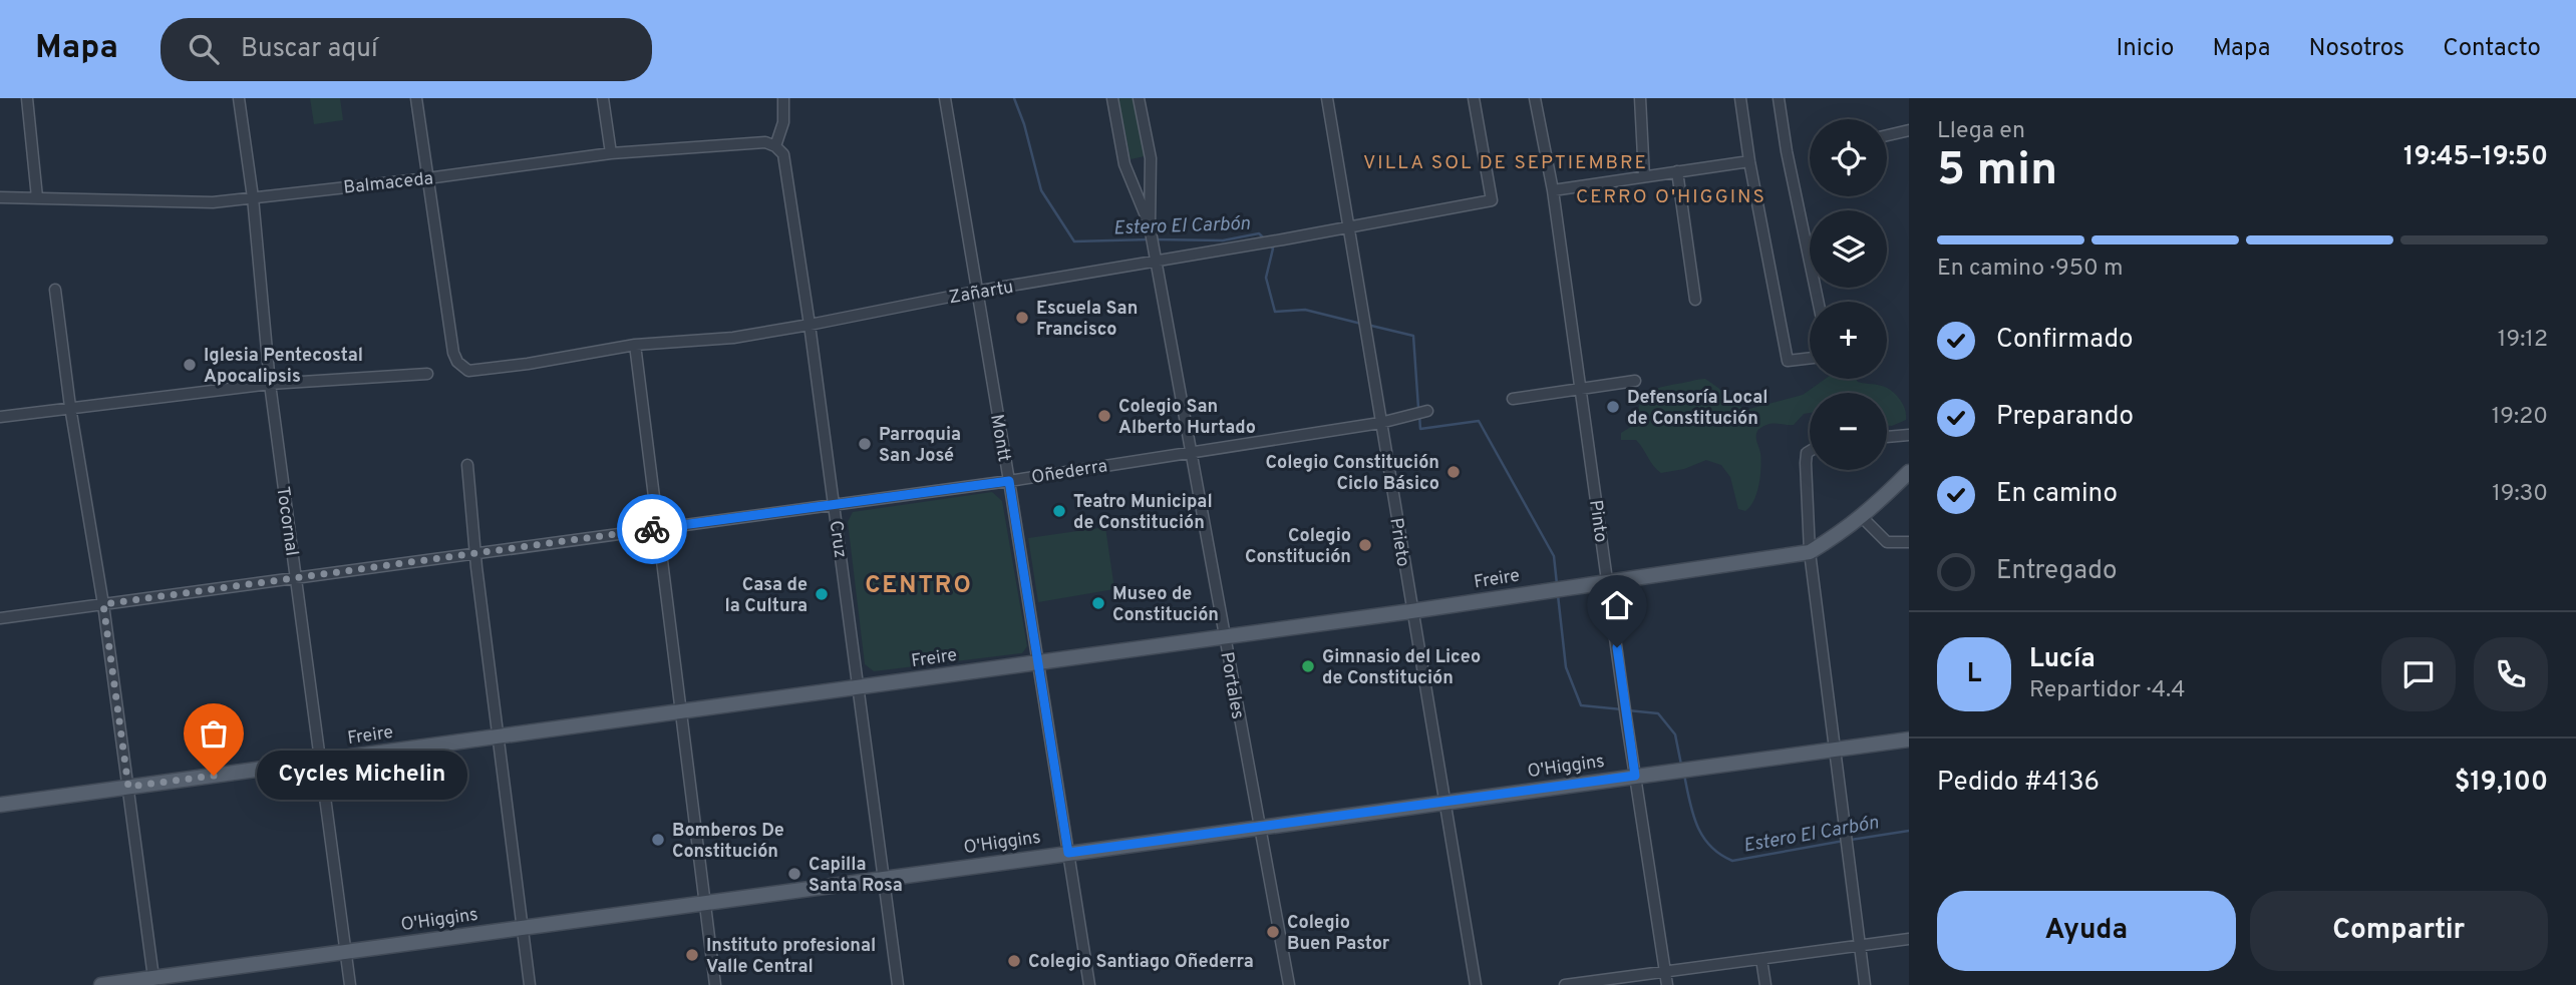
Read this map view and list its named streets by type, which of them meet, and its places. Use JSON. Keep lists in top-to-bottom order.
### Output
{
  "streets": {
    "main road": ["Freire", "O'Higgins"],
    "street": [
      "Balmaceda",
      "Zañartu",
      "Montt",
      "Oñederra",
      "Tocornal",
      "Pinto",
      "Cruz",
      "Prieto",
      "Portales"
    ]
  },
  "crossings": [
    ["Balmaceda", "Zañartu"],
    ["Balmaceda", "Tocornal"],
    ["Balmaceda", "Cruz"],
    ["Zañartu", "Montt"],
    ["Zañartu", "Cruz"],
    ["Zañartu", "Prieto"],
    ["Zañartu", "Portales"],
    ["Montt", "Oñederra"],
    ["Montt", "Freire"],
    ["Montt", "O'Higgins"],
    ["Oñederra", "Tocornal"],
    ["Oñederra", "Cruz"],
    ["Oñederra", "Prieto"],
    ["Oñederra", "Portales"],
    ["Tocornal", "Freire"],
    ["Tocornal", "O'Higgins"],
    ["Pinto", "Freire"],
    ["Pinto", "O'Higgins"],
    ["Cruz", "Freire"],
    ["Cruz", "O'Higgins"],
    ["Prieto", "Freire"],
    ["Prieto", "O'Higgins"],
    ["Freire", "Portales"],
    ["Portales", "O'Higgins"]
  ],
  "districts": ["VILLA SOL DE SEPTIEMBRE", "CERRO O'HIGGINS", "CENTRO"],
  "water": ["Estero El Carbón"],
  "places": [
    "Escuela San Francisco",
    "Iglesia Pentecostal Apocalipsis",
    "Defensoría Local de Constitución",
    "Colegio San Alberto Hurtado",
    "Parroquia San José",
    "Colegio Constitución Ciclo Básico",
    "Teatro Municipal de Constitución",
    "Colegio Constitución",
    "Casa de la Cultura",
    "Museo de Constitución",
    "Gimnasio del Liceo de Constitución",
    "Cycles Michelin",
    "Bomberos De Constitución",
    "Capilla Santa Rosa",
    "Colegio Buen Pastor",
    "Instituto profesional Valle Central",
    "Colegio Santiago Oñederra"
  ],
  "page": {
    "header": "Mapa",
    "search": "Buscar aquí",
    "nav": [
      "Inicio",
      "Mapa",
      "Nosotros",
      "Contacto"
    ],
    "heading": ["5 min", "Llega en", "19:45–19:50"],
    "panel": [
      "Lucía",
      "Repartidor · 4.4",
      "Pedido #4136",
      "$19,100"
    ],
    "map_buttons": ["+", "−"],
    "bar": "En camino · 950 m",
    "list": [
      ["Confirmado", "19:12"],
      ["Preparando", "19:20"],
      ["En camino", "19:30"],
      "Entregado"
    ],
    "round": "L",
    "bubble": "Cycles Michelin",
    "buttons": ["Ayuda", "Compartir"]
  }
}
